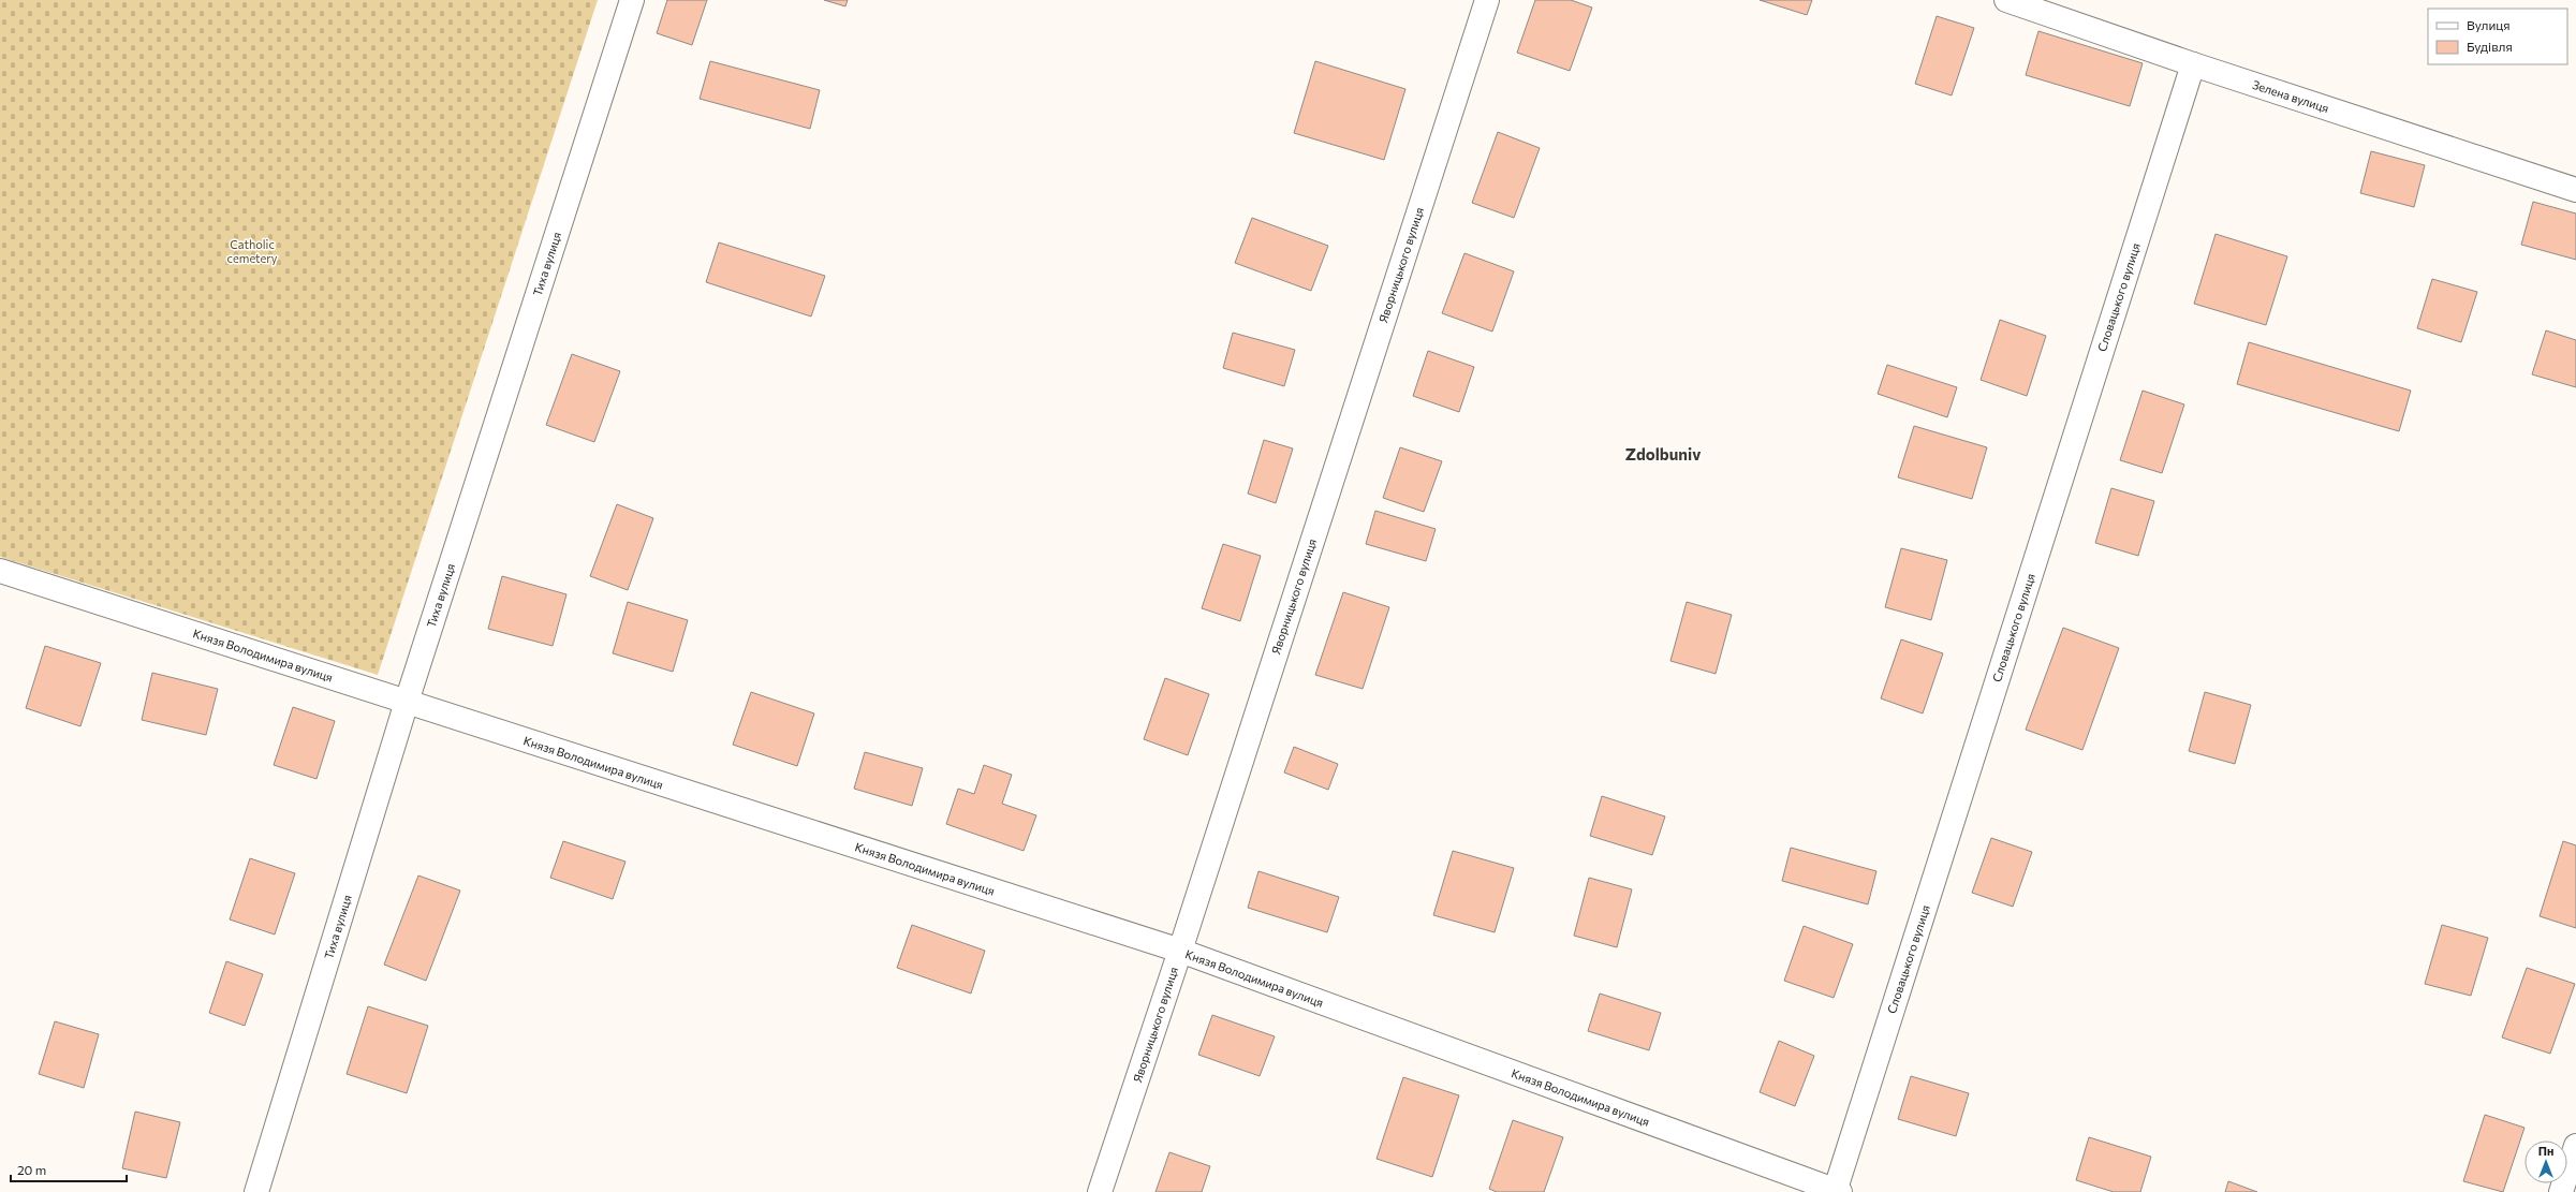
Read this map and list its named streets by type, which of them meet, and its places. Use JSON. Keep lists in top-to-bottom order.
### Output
{
  "streets": {
    "street": [
      "Зелена вулиця",
      "Тиха вулиця",
      "Яворницького вулиця",
      "Словацького вулиця",
      "Князя Володимира вулиця"
    ]
  },
  "crossings": [
    ["Зелена вулиця", "Словацького вулиця"],
    ["Тиха вулиця", "Князя Володимира вулиця"],
    ["Яворницького вулиця", "Князя Володимира вулиця"],
    ["Словацького вулиця", "Князя Володимира вулиця"]
  ],
  "districts": ["Zdolbuniv"],
  "parks": ["Catholic cemetery"],
  "legend": ["Вулиця", "Будівля"],
  "scale_bar": "20 m",
  "north": "top"
}
